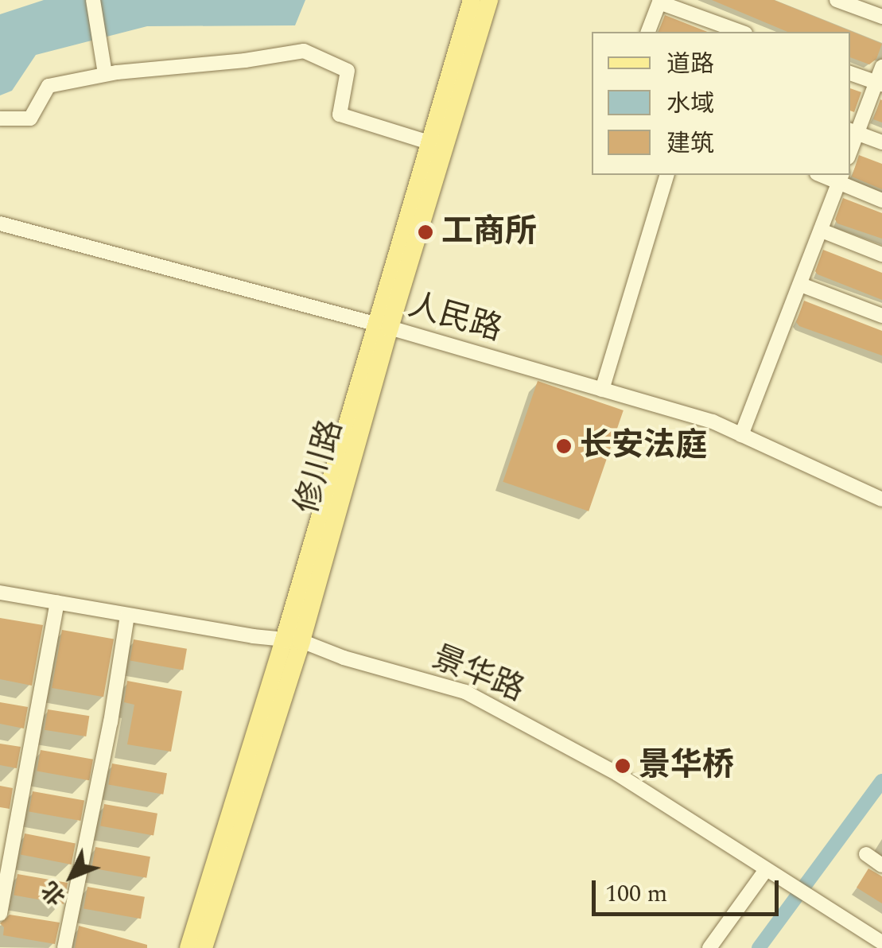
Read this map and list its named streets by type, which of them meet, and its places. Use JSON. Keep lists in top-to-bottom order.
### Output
{
  "streets": {
    "main road": ["修川路"],
    "street": ["人民路", "景华路"]
  },
  "crossings": [
    ["人民路", "修川路"],
    ["修川路", "景华路"]
  ],
  "places": ["工商所", "长安法庭", "景华桥"],
  "legend": ["道路", "水域", "建筑"],
  "scale_bar": "100 m",
  "north": "bottom left"
}
